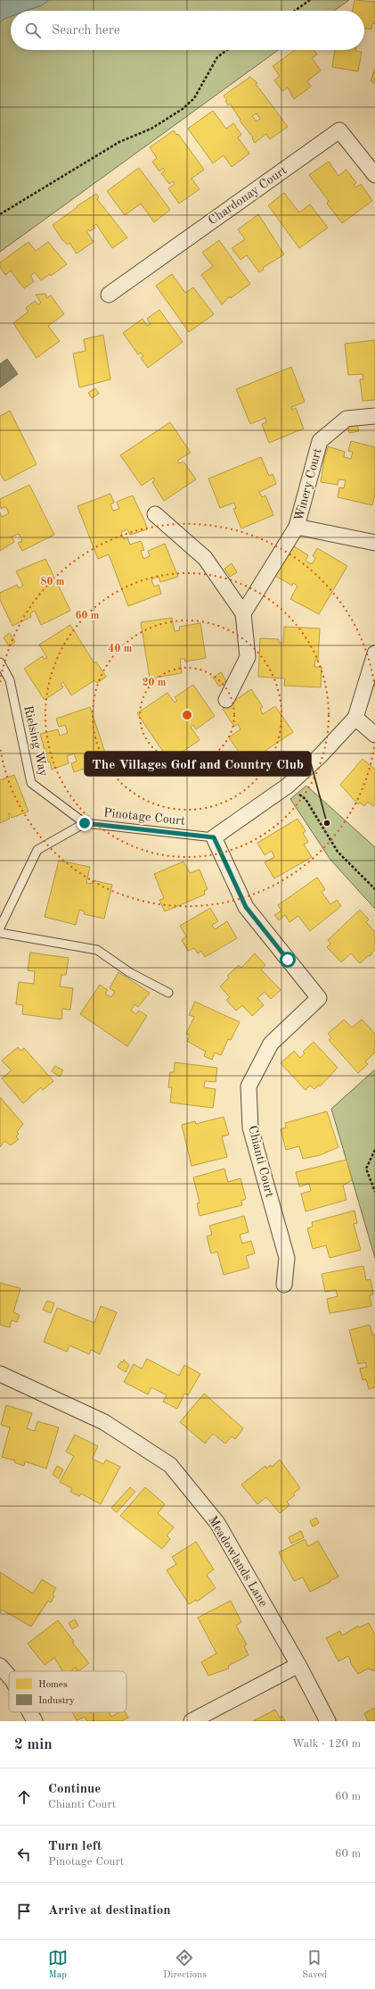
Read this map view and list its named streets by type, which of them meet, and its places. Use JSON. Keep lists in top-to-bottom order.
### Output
{
  "streets": {
    "street": [
      "Chardonay Court",
      "Winery Court",
      "Chianti Court",
      "Meadowlands Lane"
    ],
    "lane": ["Rielsing Way", "Pinotage Court"]
  },
  "crossings": [
    ["Rielsing Way", "Pinotage Court"],
    ["Pinotage Court", "Chianti Court"]
  ],
  "places": ["The Villages Golf and Country Club"],
  "legend": ["Homes", "Industry"],
  "page": {
    "search": "Search here",
    "heading": ["2 min", "Walk · 120 m"],
    "list": [
      ["Continue", "Chianti Court", "60 m"],
      ["Turn left", "Pinotage Court", "60 m"],
      "Arrive at destination"
    ],
    "nav": ["Map", "Directions", "Saved"]
  },
  "rings": [
    "80 m",
    "60 m",
    "40 m",
    "20 m"
  ]
}
